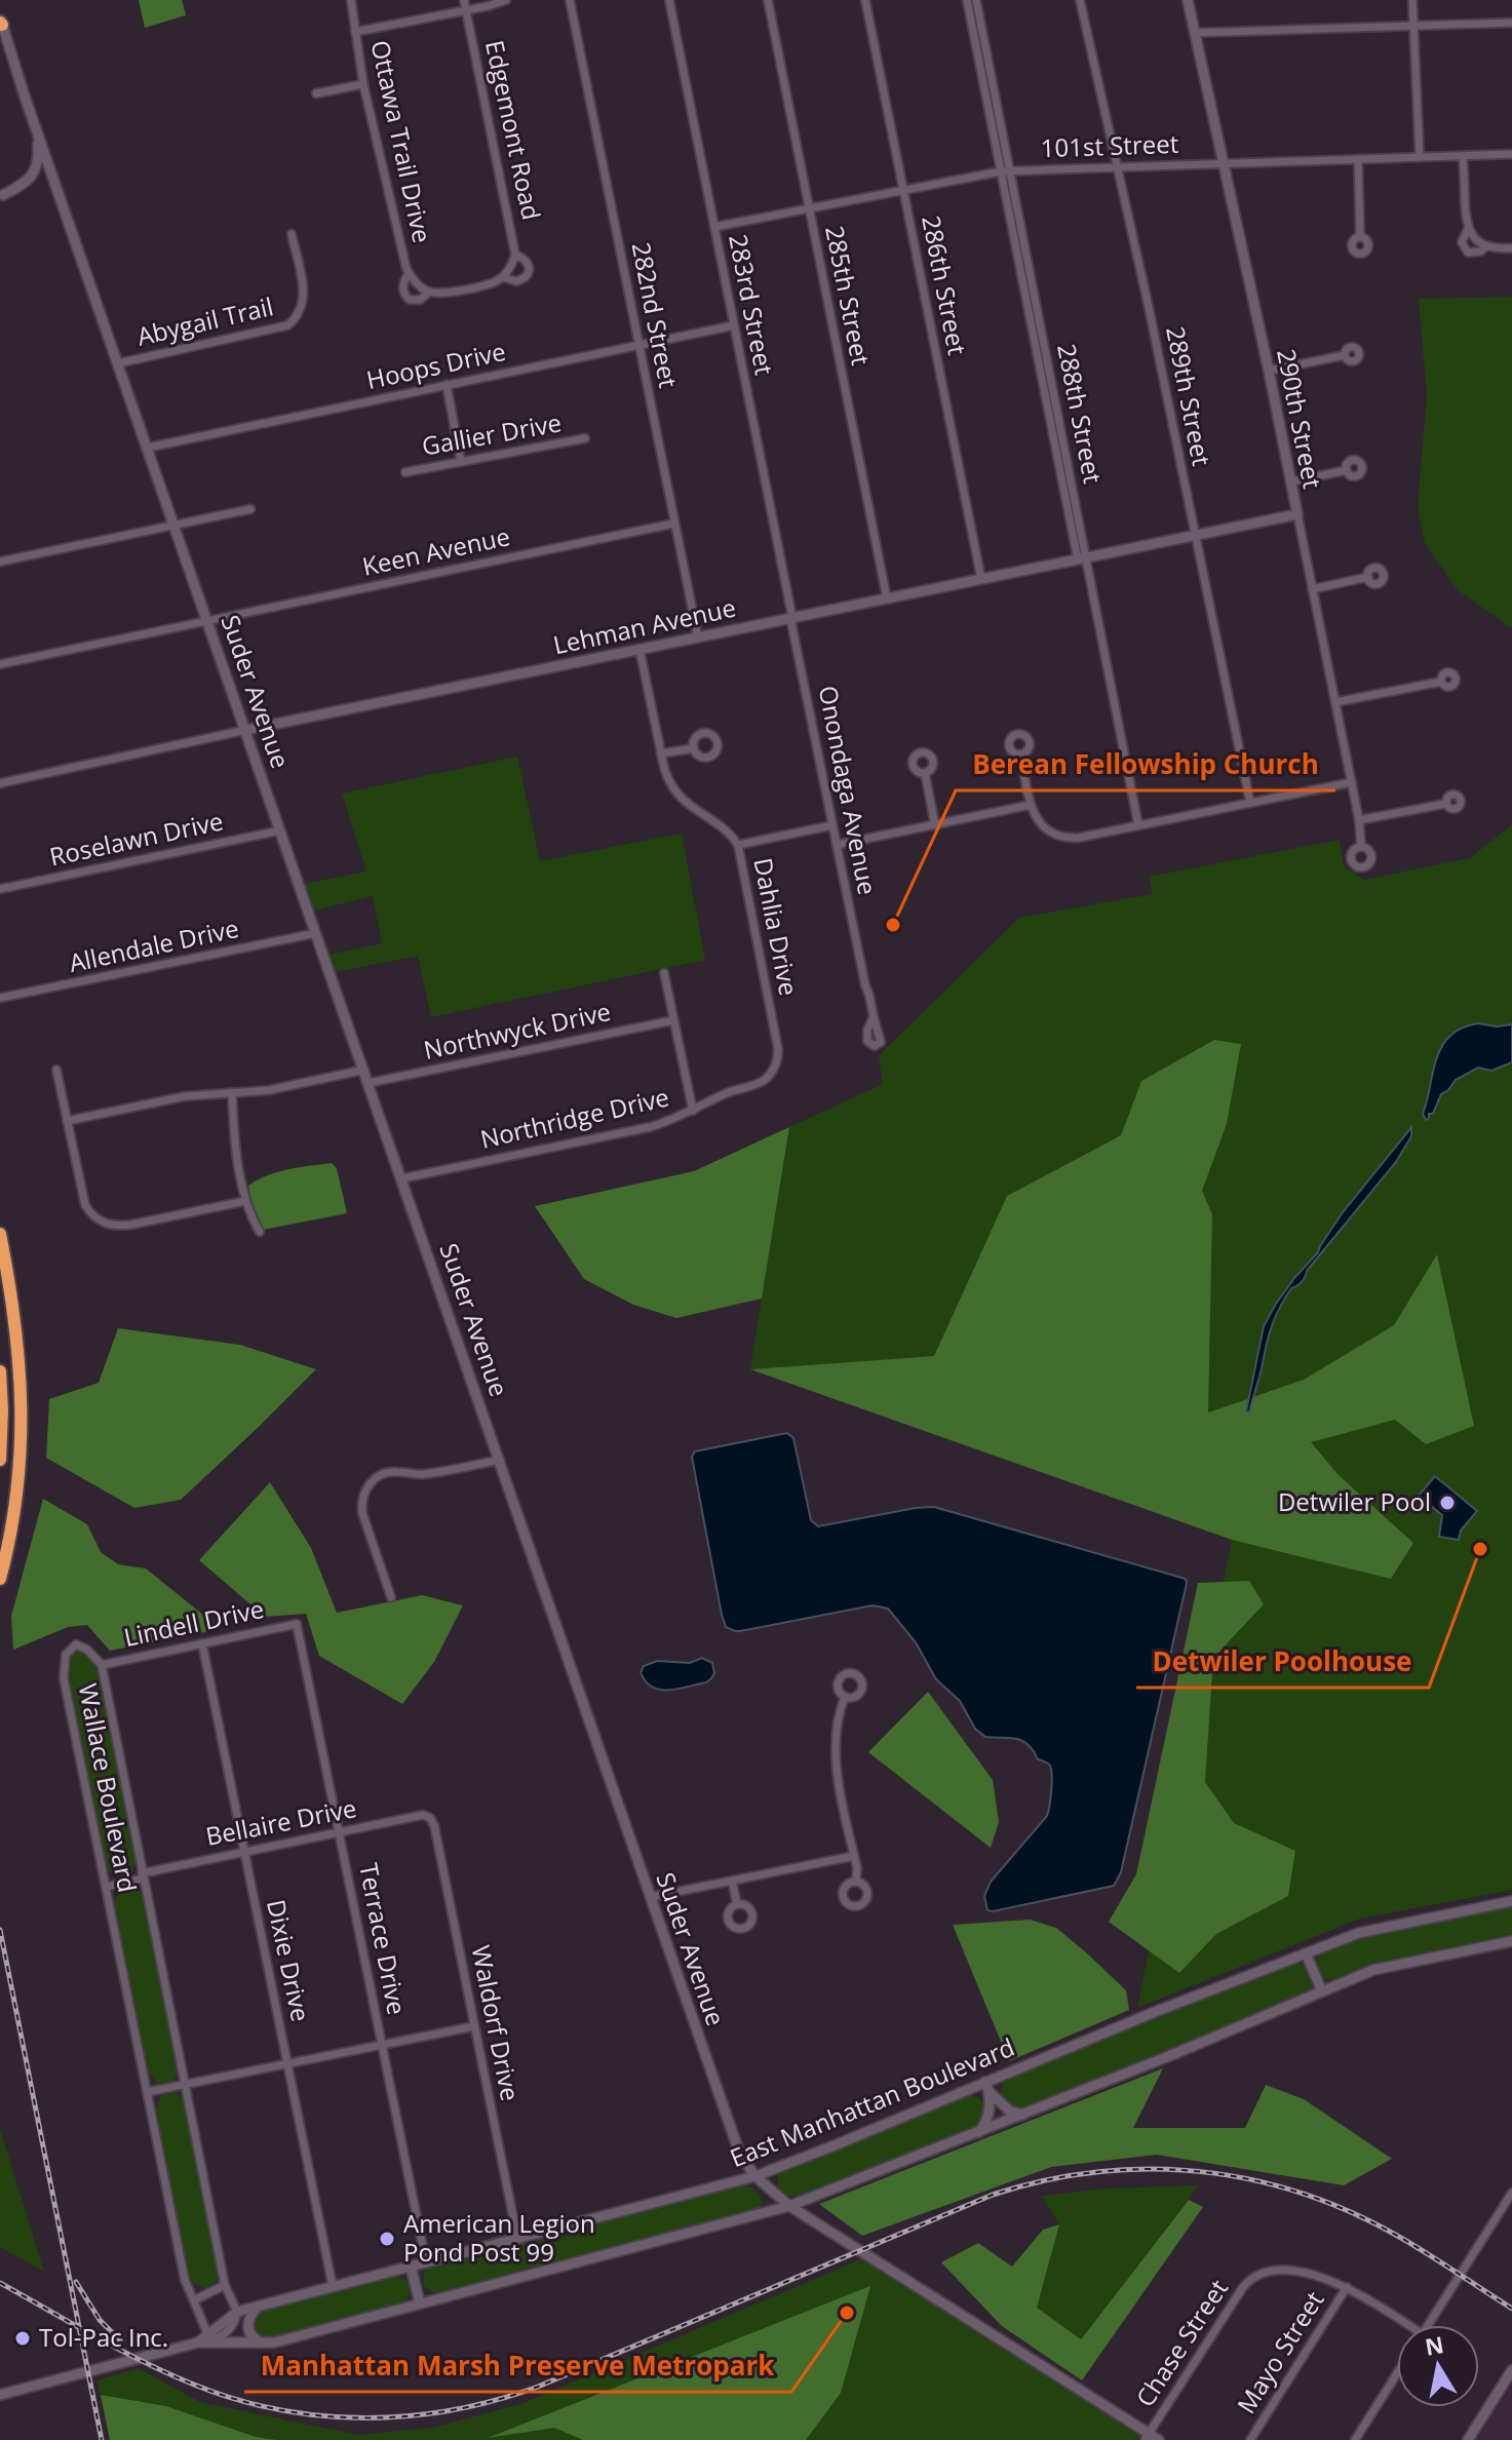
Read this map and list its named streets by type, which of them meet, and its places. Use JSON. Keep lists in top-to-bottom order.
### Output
{
  "streets": {
    "street": [
      "Edgemont Road",
      "Ottawa Trail Drive",
      "101st Street",
      "286th Street",
      "285th Street",
      "283rd Street",
      "282nd Street",
      "Abygail Trail",
      "Hoops Drive",
      "289th Street",
      "288th Street",
      "290th Street",
      "Gallier Drive",
      "Keen Avenue",
      "Lehman Avenue",
      "Suder Avenue",
      "Onondaga Avenue",
      "Roselawn Drive",
      "Dahlia Drive",
      "Allendale Drive",
      "Northwyck Drive",
      "Northridge Drive",
      "Lindell Drive",
      "Wallace Boulevard",
      "Bellaire Drive",
      "Terrace Drive",
      "Dixie Drive",
      "Waldorf Drive",
      "East Manhattan Boulevard",
      "Chase Street",
      "Mayo Street"
    ]
  },
  "crossings": [
    ["101st Street", "286th Street"],
    ["101st Street", "285th Street"],
    ["101st Street", "283rd Street"],
    ["101st Street", "289th Street"],
    ["101st Street", "288th Street"],
    ["101st Street", "290th Street"],
    ["286th Street", "Lehman Avenue"],
    ["285th Street", "Lehman Avenue"],
    ["283rd Street", "Hoops Drive"],
    ["283rd Street", "Lehman Avenue"],
    ["283rd Street", "Onondaga Avenue"],
    ["282nd Street", "Hoops Drive"],
    ["282nd Street", "Keen Avenue"],
    ["282nd Street", "Lehman Avenue"],
    ["Abygail Trail", "Suder Avenue"],
    ["Hoops Drive", "Suder Avenue"],
    ["289th Street", "Lehman Avenue"],
    ["288th Street", "Lehman Avenue"],
    ["290th Street", "Lehman Avenue"],
    ["Keen Avenue", "Suder Avenue"],
    ["Lehman Avenue", "Suder Avenue"],
    ["Lehman Avenue", "Onondaga Avenue"],
    ["Lehman Avenue", "Dahlia Drive"],
    ["Suder Avenue", "Roselawn Drive"],
    ["Suder Avenue", "Allendale Drive"],
    ["Suder Avenue", "Northwyck Drive"],
    ["Suder Avenue", "Northridge Drive"],
    ["Suder Avenue", "East Manhattan Boulevard"],
    ["Suder Avenue", "Chase Street"],
    ["Dahlia Drive", "Northridge Drive"],
    ["Lindell Drive", "Wallace Boulevard"],
    ["Lindell Drive", "Terrace Drive"],
    ["Lindell Drive", "Dixie Drive"],
    ["Wallace Boulevard", "Bellaire Drive"],
    ["Wallace Boulevard", "East Manhattan Boulevard"],
    ["Bellaire Drive", "Terrace Drive"],
    ["Bellaire Drive", "Dixie Drive"],
    ["Bellaire Drive", "Waldorf Drive"],
    ["Terrace Drive", "East Manhattan Boulevard"],
    ["Dixie Drive", "East Manhattan Boulevard"],
    ["Waldorf Drive", "East Manhattan Boulevard"],
    ["Chase Street", "Mayo Street"]
  ],
  "places": [
    "Berean Fellowship Church",
    "Detwiler Pool",
    "Detwiler Poolhouse",
    "American Legion Pond Post 99",
    "Manhattan Marsh Preserve Metropark",
    "Tol-Pac Inc."
  ],
  "north": "top"
}
